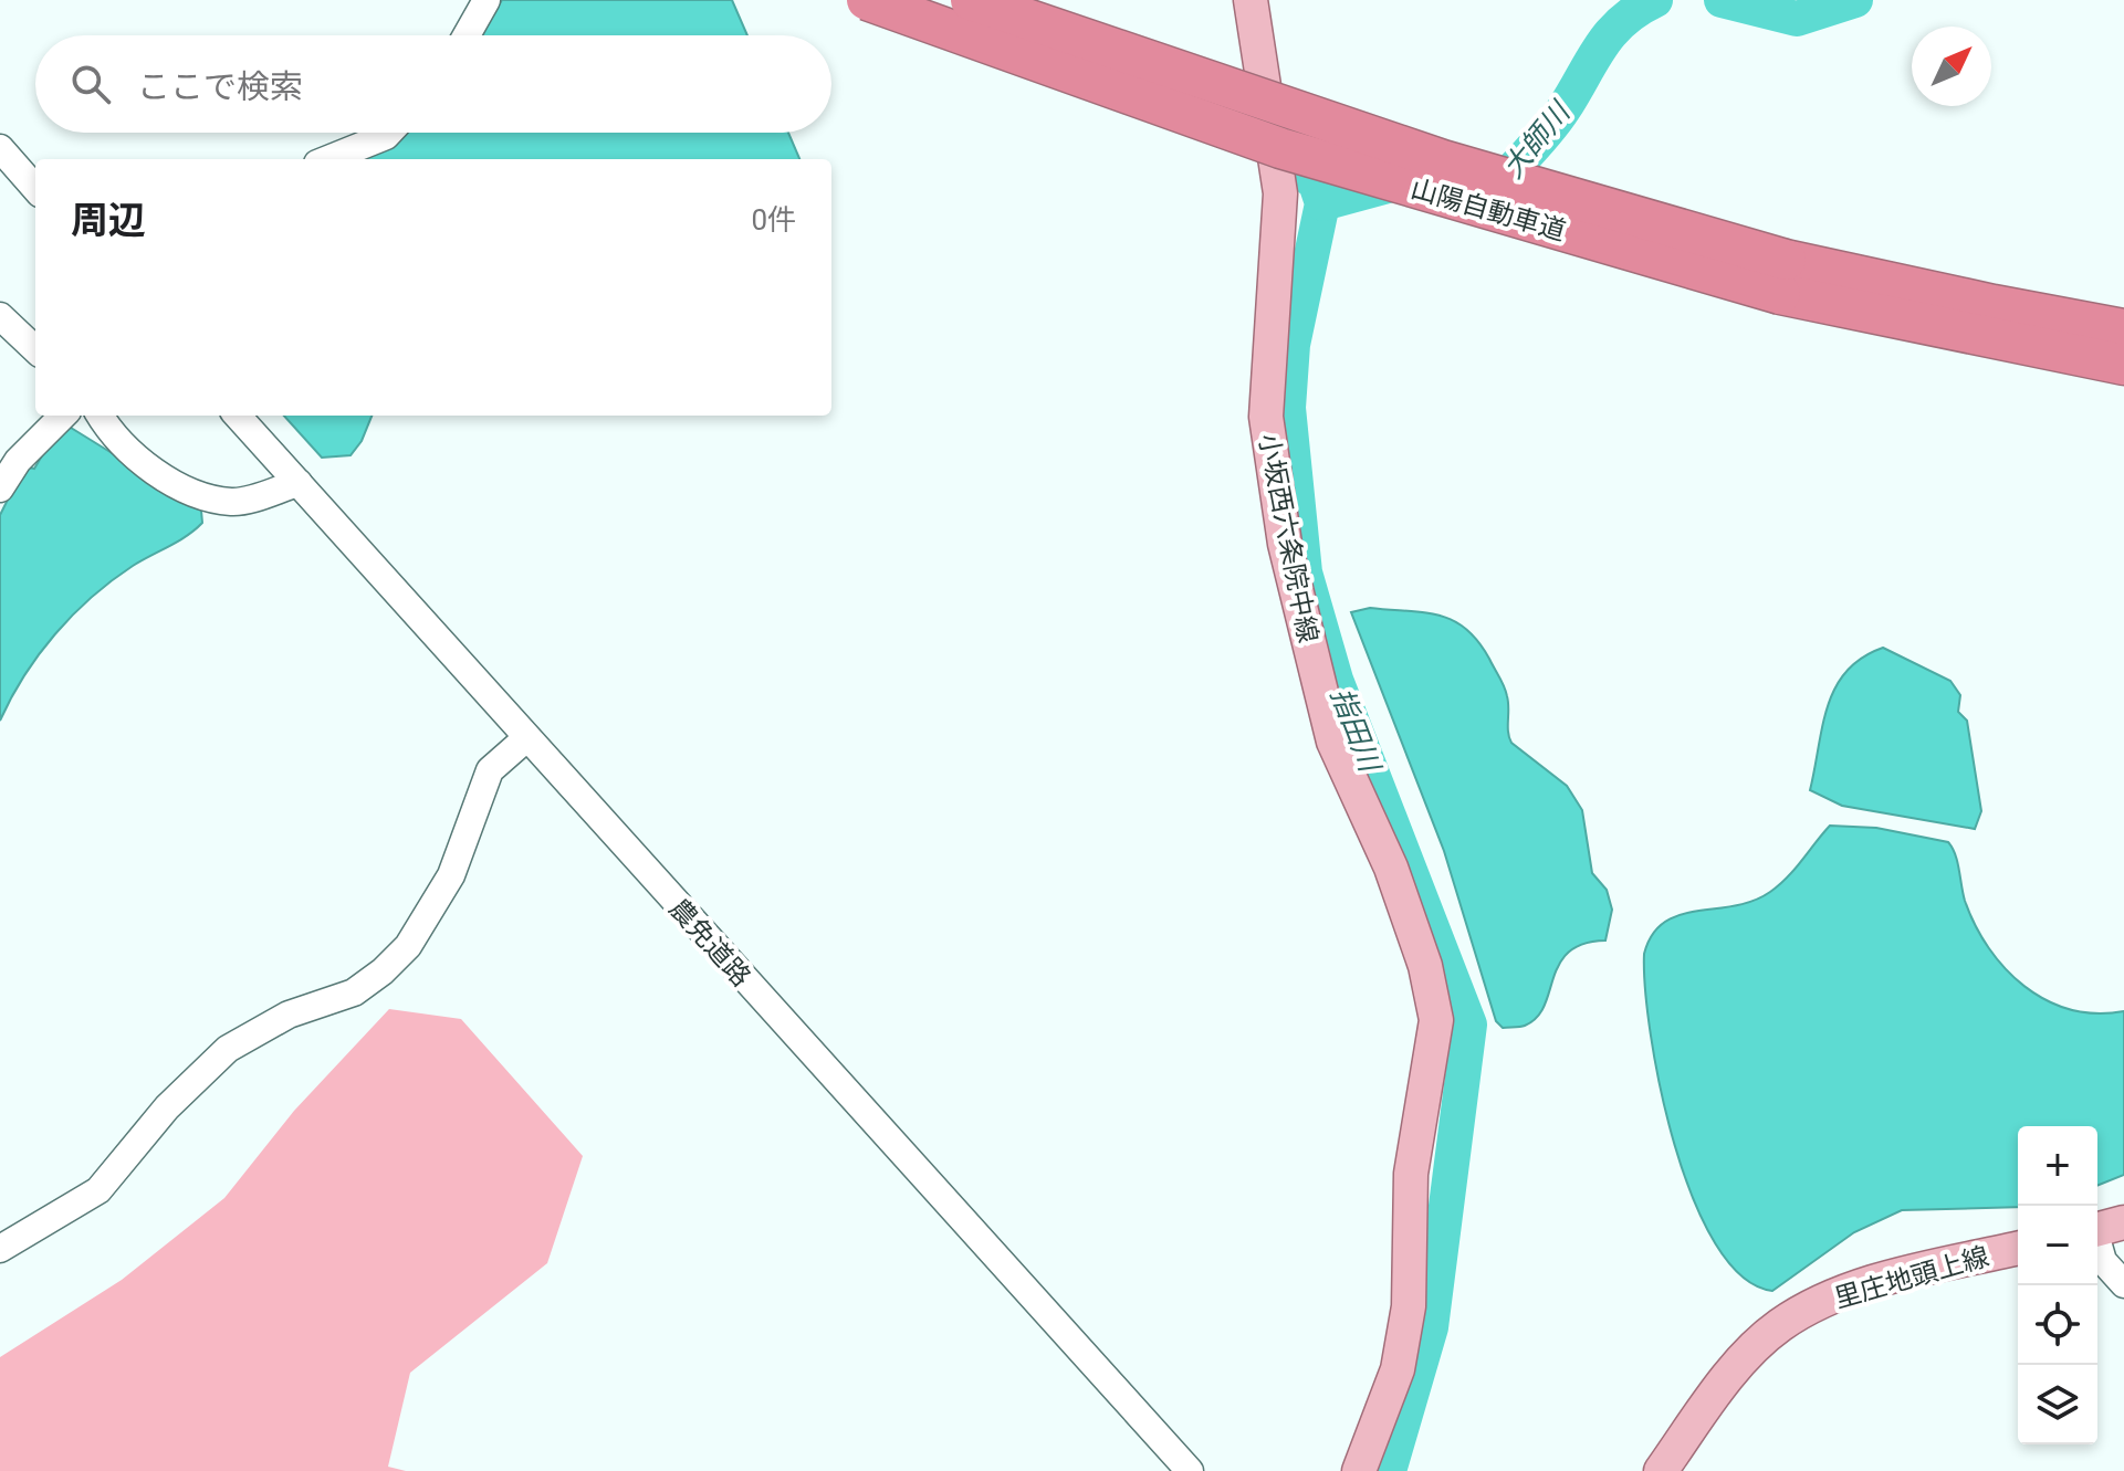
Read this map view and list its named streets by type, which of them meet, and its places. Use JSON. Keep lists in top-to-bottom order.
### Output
{
  "streets": {
    "highway": ["山陽自動車道"],
    "main road": ["小坂西六条院中線", "里庄地頭上線"],
    "street": ["農免道路"]
  },
  "water": ["大師川", "指田川"],
  "north": "top right",
  "page": {
    "search": "ここで検索",
    "heading": ["周辺", "0件"],
    "map_buttons": ["+", "−"]
  }
}
